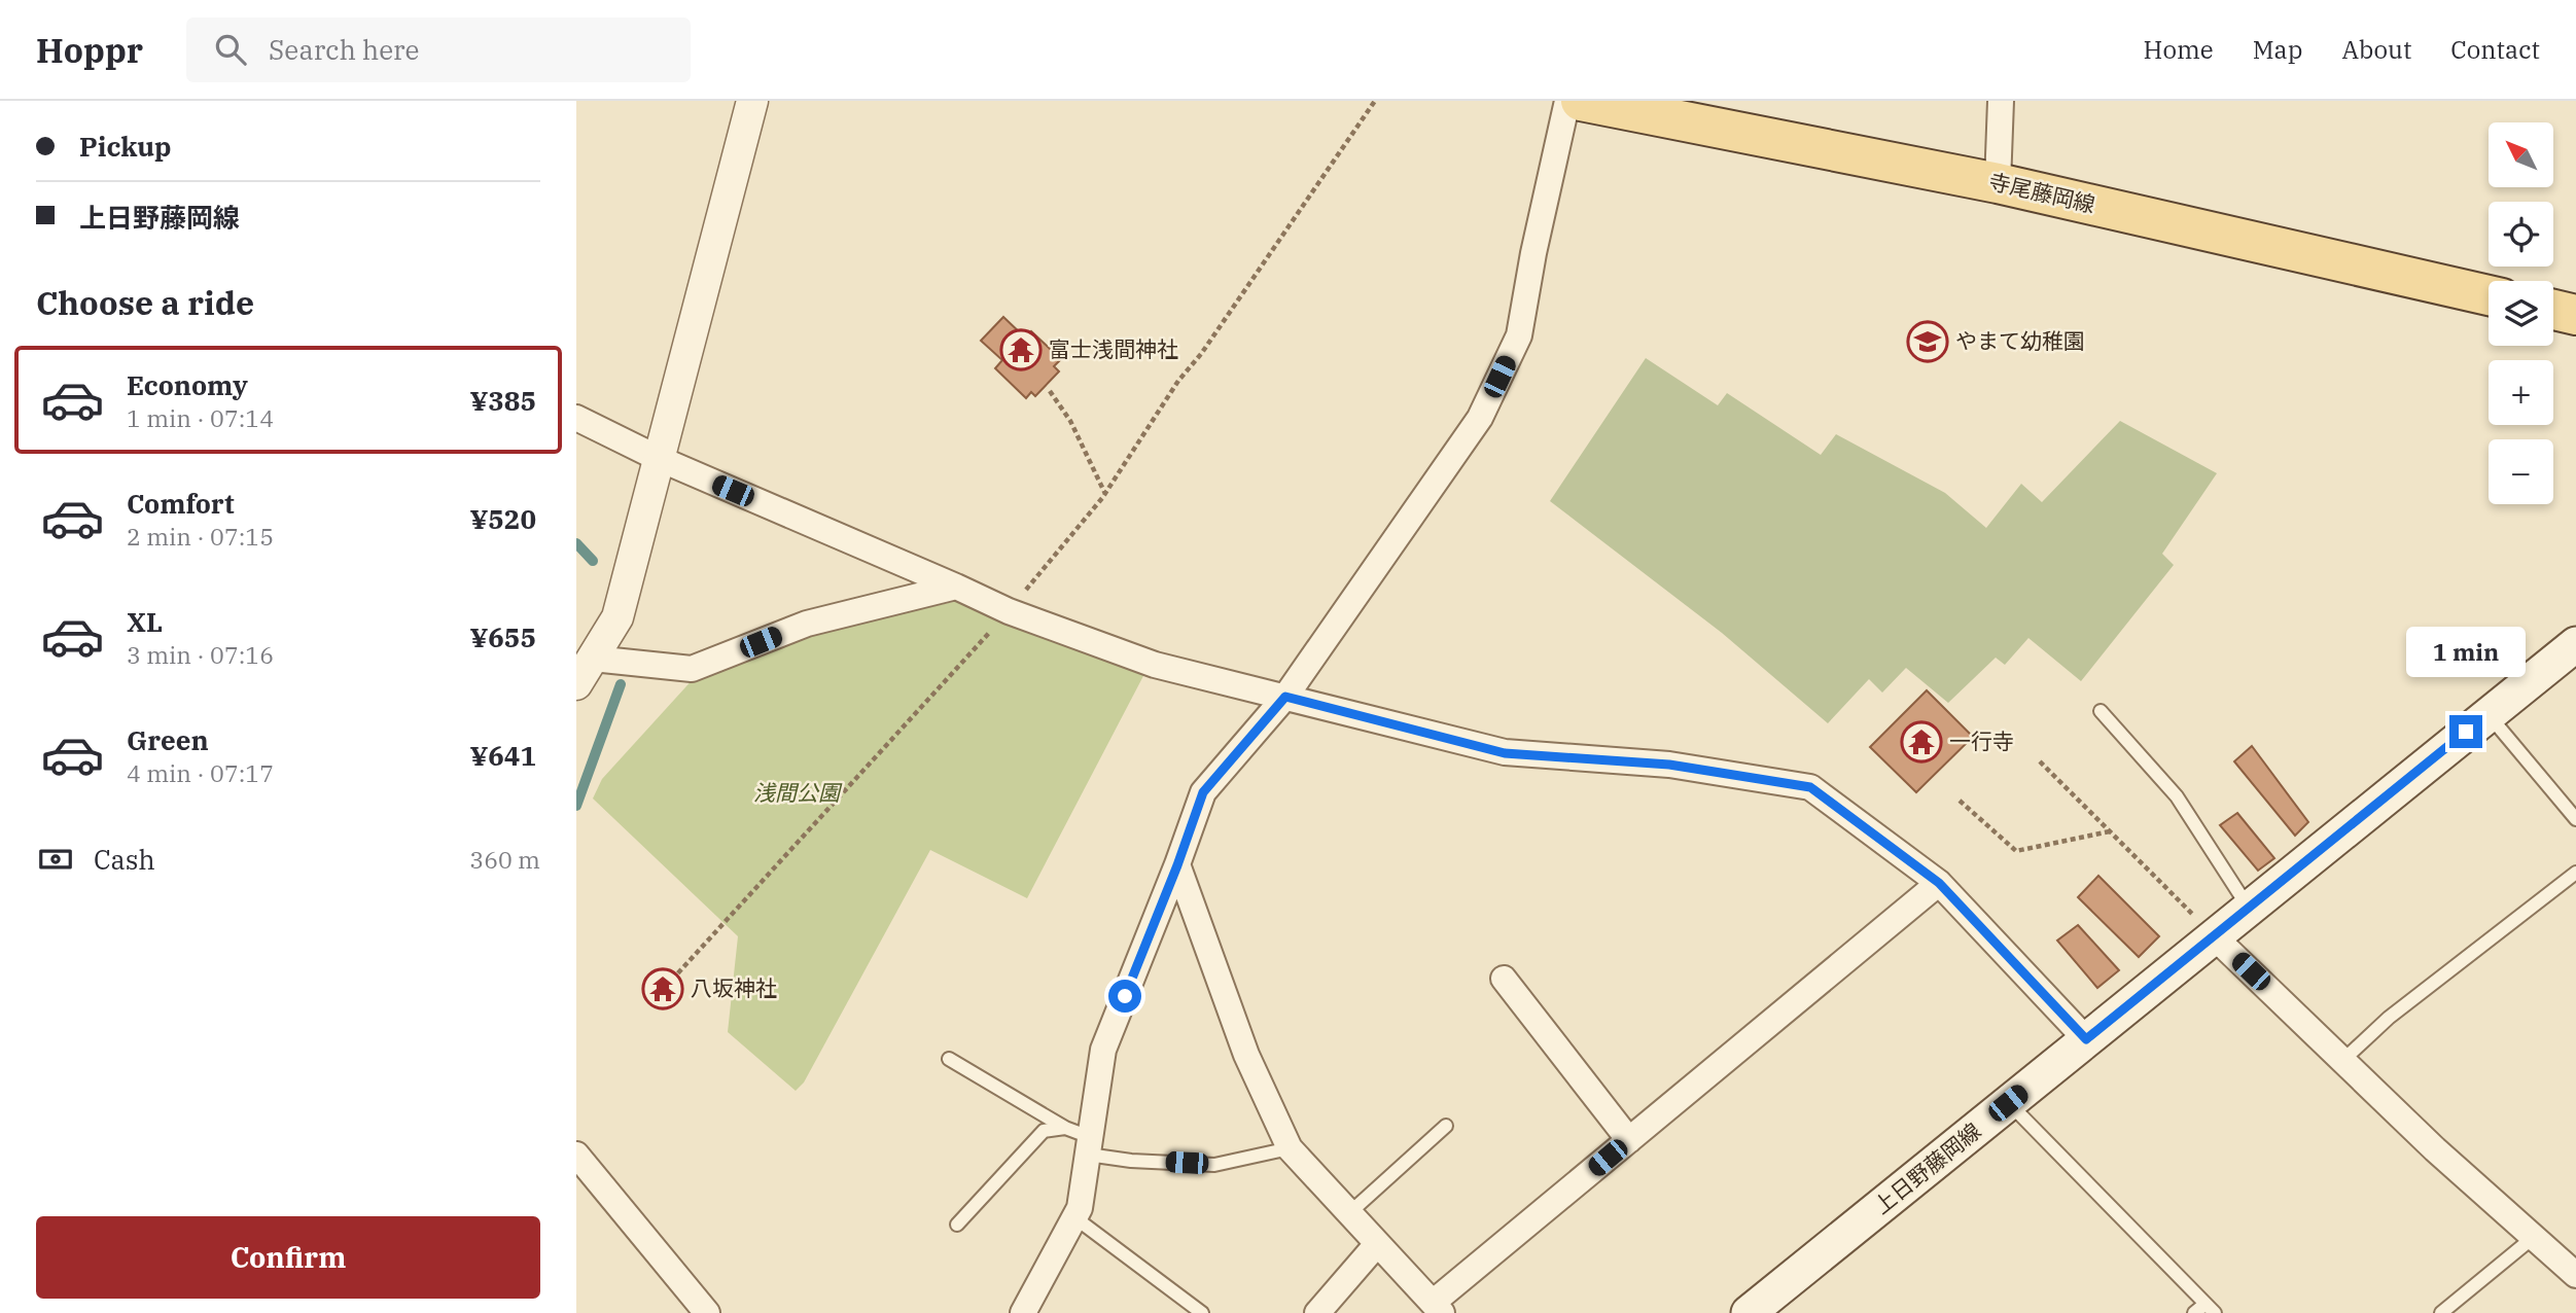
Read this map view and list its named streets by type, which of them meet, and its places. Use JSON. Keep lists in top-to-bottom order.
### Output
{
  "streets": {
    "main road": ["寺尾藤岡線", "上日野藤岡線"]
  },
  "parks": ["浅間公園"],
  "places": {
    "school or university": ["やまて幼稚園"],
    "temple": ["富士浅間神社", "一行寺", "八坂神社"]
  },
  "north": "top left",
  "page": {
    "header": "Hoppr",
    "search": "Search here",
    "nav": [
      "Home",
      "Map",
      "About",
      "Contact"
    ],
    "banner": ["Pickup", "上日野藤岡線"],
    "map_buttons": ["+", "−"],
    "heading": "Choose a ride",
    "list": [
      {
        "name": "Economy",
        "note": "1 min · 07:14",
        "value": "¥385"
      },
      {
        "name": "Comfort",
        "note": "2 min · 07:15",
        "value": "¥520"
      },
      {
        "name": "XL",
        "note": "3 min · 07:16",
        "value": "¥655"
      },
      {
        "name": "Green",
        "note": "4 min · 07:17",
        "value": "¥641"
      }
    ],
    "bubble": "1 min",
    "pay": ["Cash", "360 m"],
    "buttons": "Confirm"
  }
}
